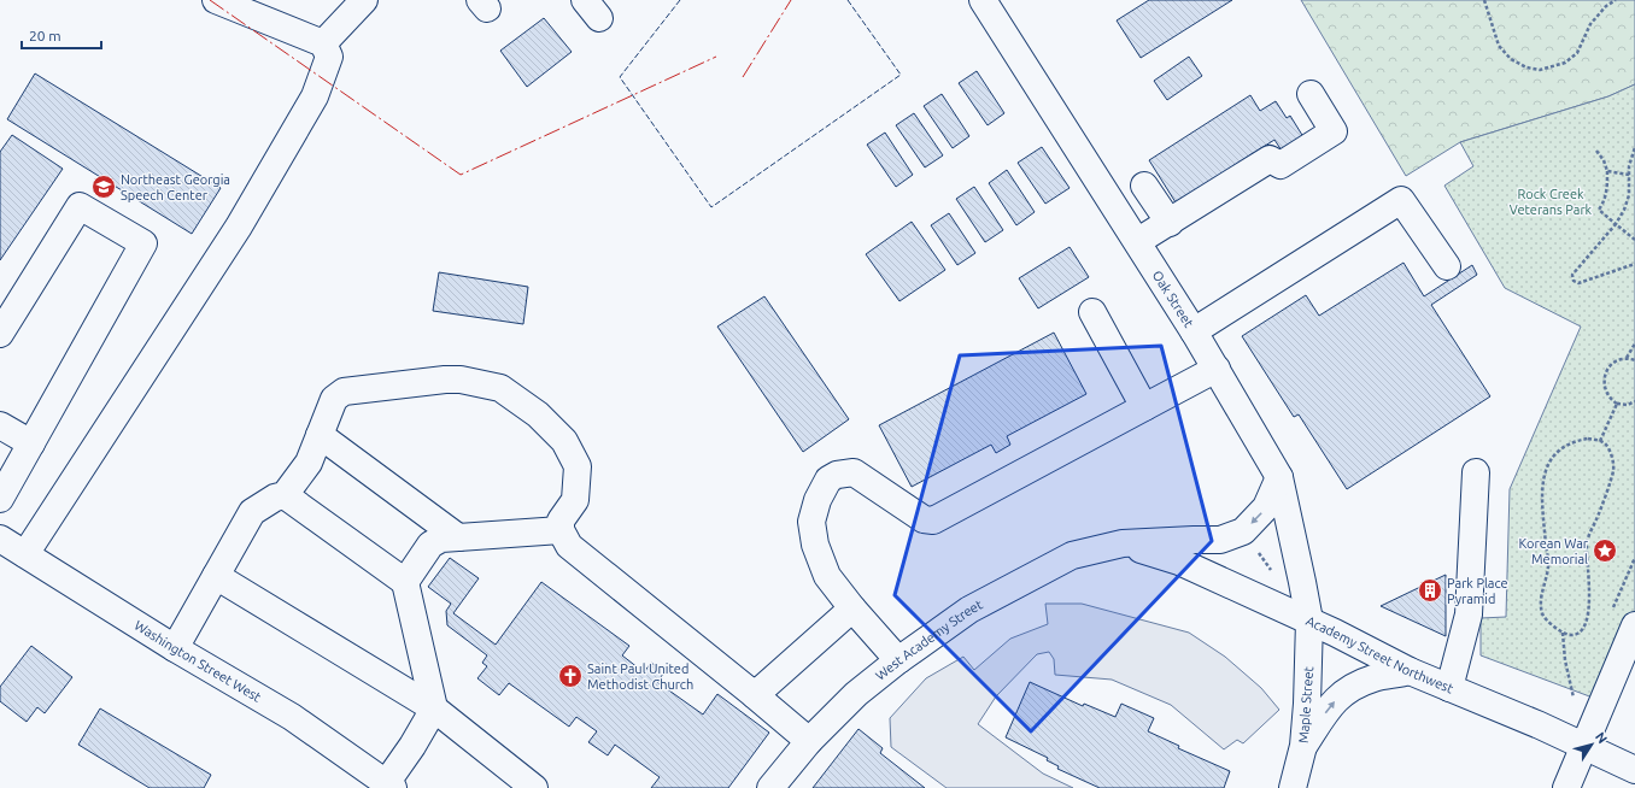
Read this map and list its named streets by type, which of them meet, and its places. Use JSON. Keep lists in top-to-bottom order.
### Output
{
  "streets": {
    "street": [
      "Oak Street",
      "West Academy Street",
      "Academy Street Northwest",
      "Washington Street West",
      "Maple Street"
    ]
  },
  "crossings": [
    ["Oak Street", "West Academy Street"],
    ["Oak Street", "Academy Street Northwest"],
    ["Oak Street", "Maple Street"],
    ["West Academy Street", "Academy Street Northwest"],
    ["Academy Street Northwest", "Maple Street"]
  ],
  "parks": ["Rock Creek Veterans Park"],
  "places": {
    "school or university": ["Northeast Georgia Speech Center"],
    "place": ["Korean War Memorial"],
    "building": ["Park Place Pyramid"],
    "church": ["Saint Paul United Methodist Church"]
  },
  "scale_bar": "20 m",
  "north": "top right"
}
